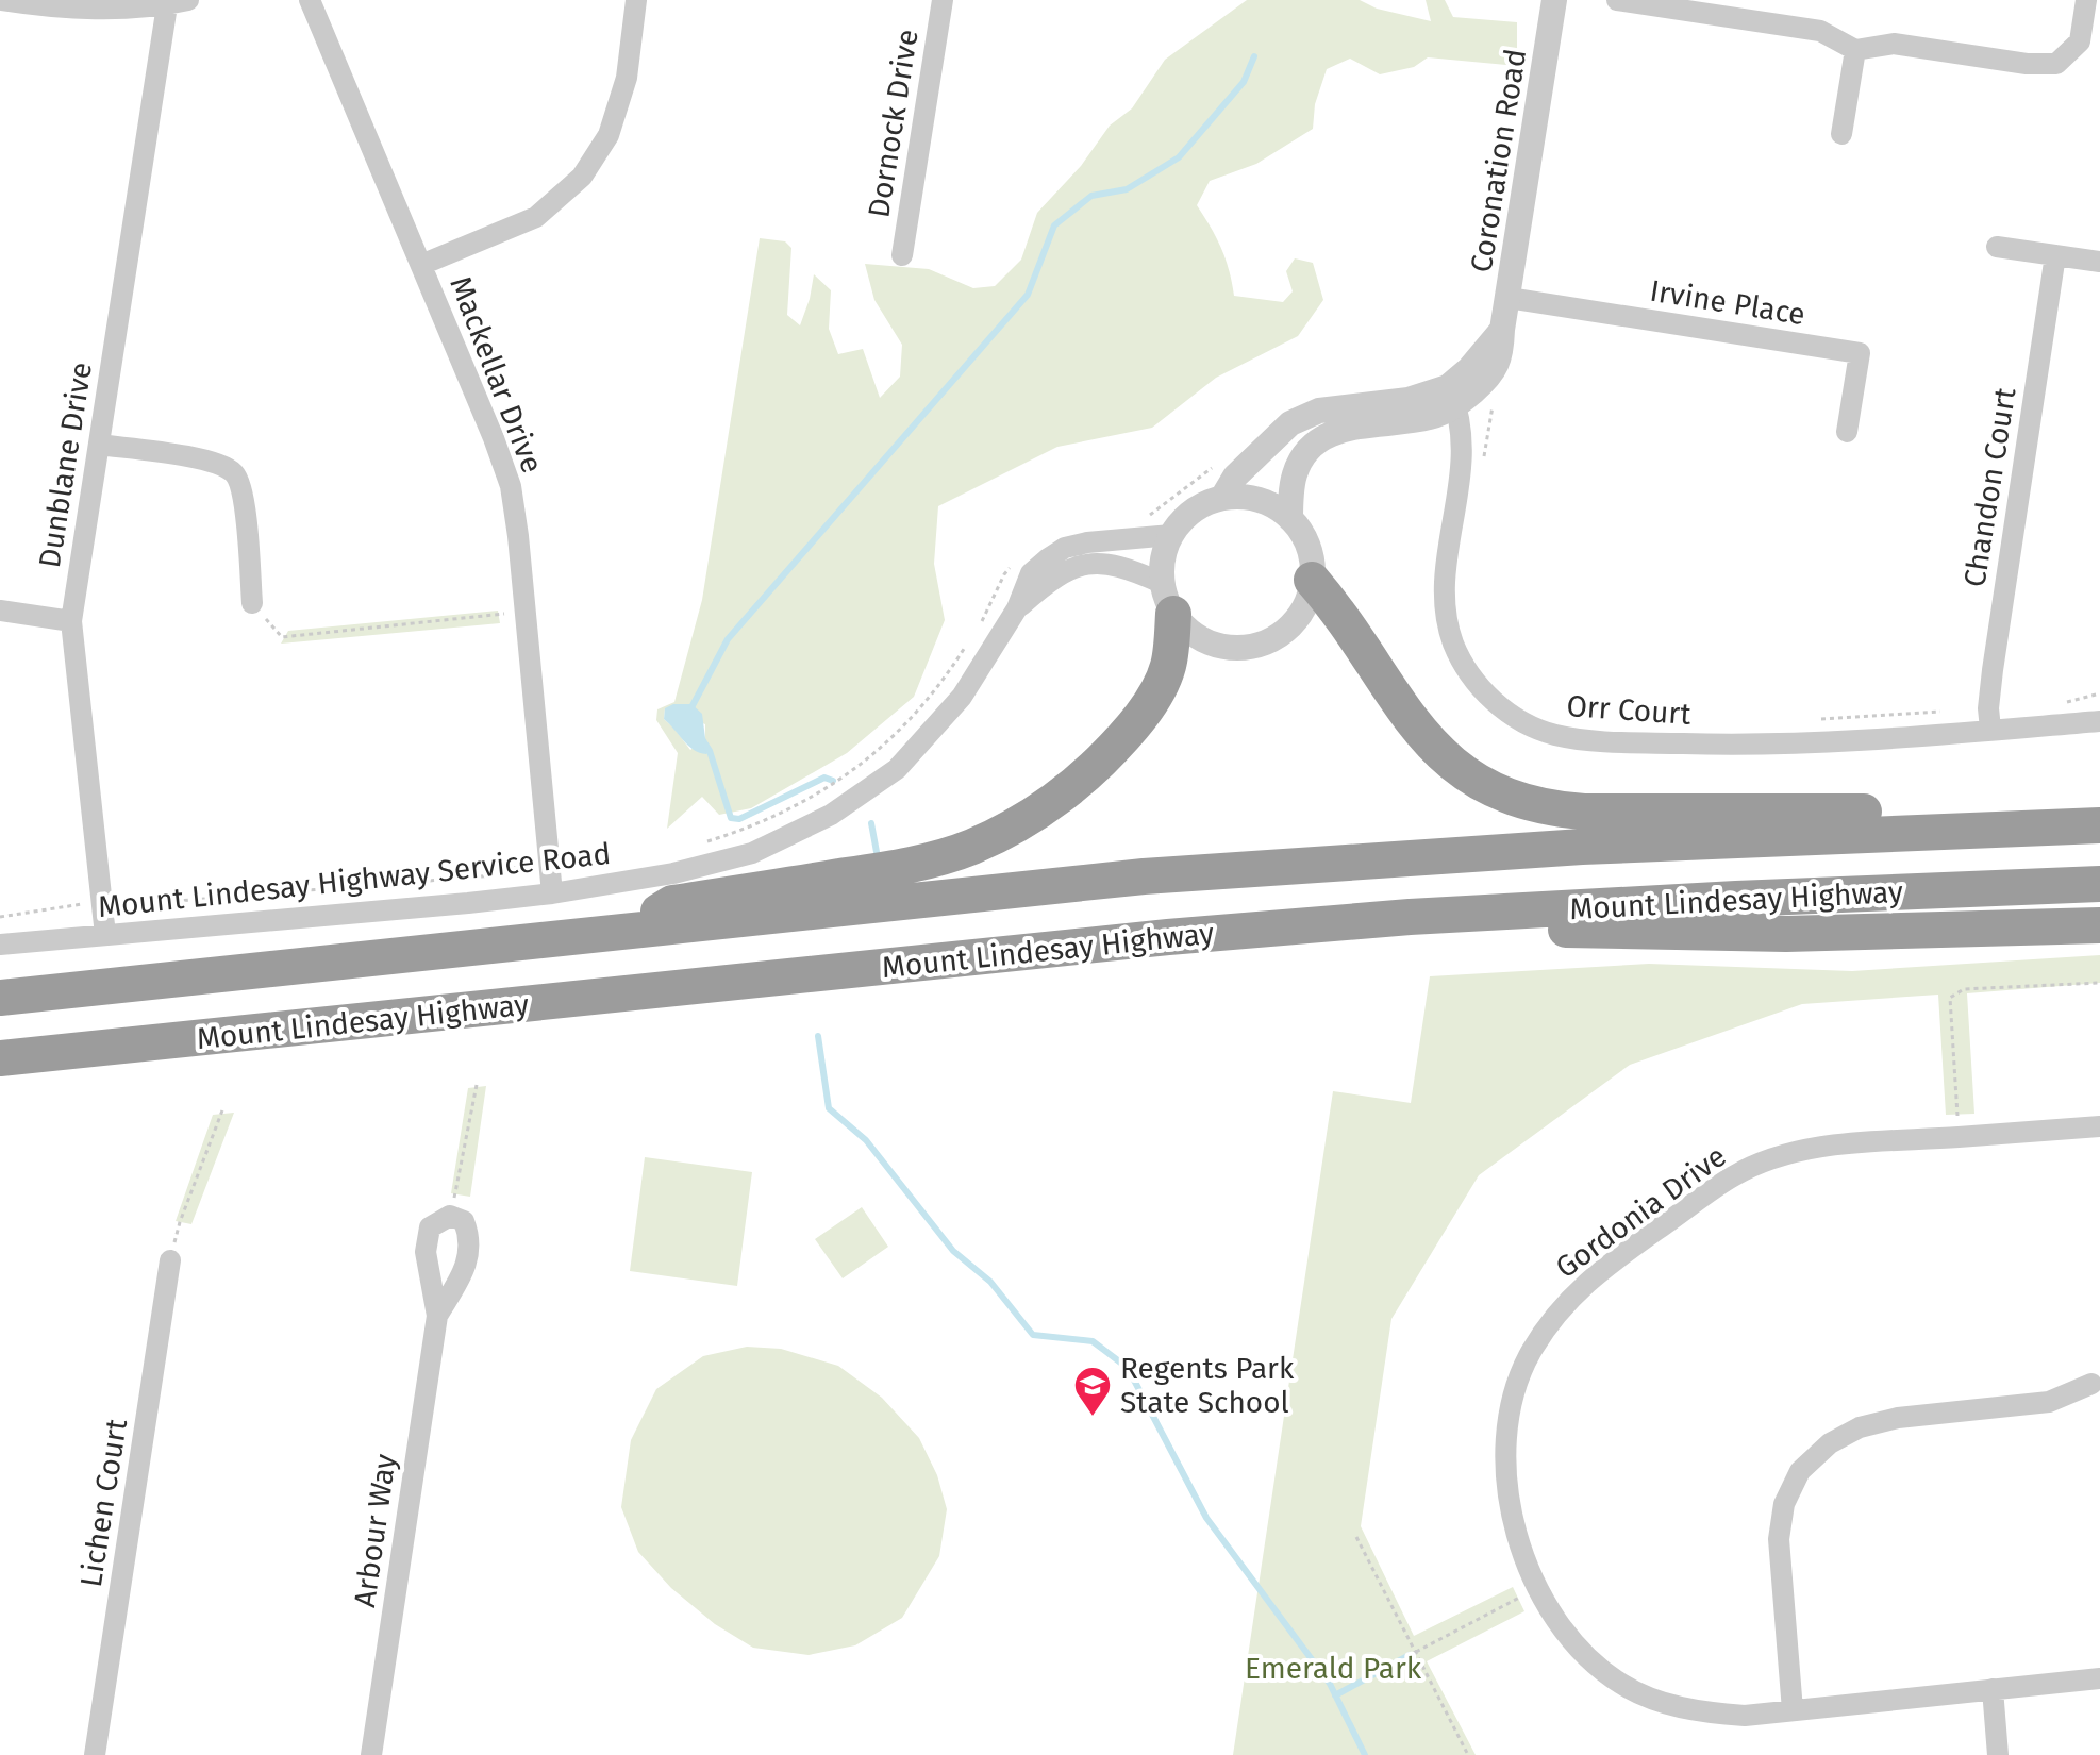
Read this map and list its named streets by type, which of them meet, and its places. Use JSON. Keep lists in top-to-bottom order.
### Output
{
  "streets": {
    "highway": ["Mount Lindesay Highway"],
    "street": [
      "Dornock Drive",
      "Coronation Road",
      "Irvine Place",
      "Mackellar Drive",
      "Dunblane Drive",
      "Chandon Court",
      "Orr Court",
      "Mount Lindesay Highway Service Road",
      "Gordonia Drive",
      "Lichen Court",
      "Arbour Way"
    ]
  },
  "crossings": [
    ["Coronation Road", "Irvine Place"],
    ["Coronation Road", "Orr Court"],
    ["Coronation Road", "Mount Lindesay Highway Service Road"],
    ["Mackellar Drive", "Mount Lindesay Highway Service Road"],
    ["Dunblane Drive", "Mount Lindesay Highway Service Road"],
    ["Chandon Court", "Orr Court"]
  ],
  "parks": ["Emerald Park"],
  "places": {
    "school or university": ["Regents Park State School"]
  }
}
